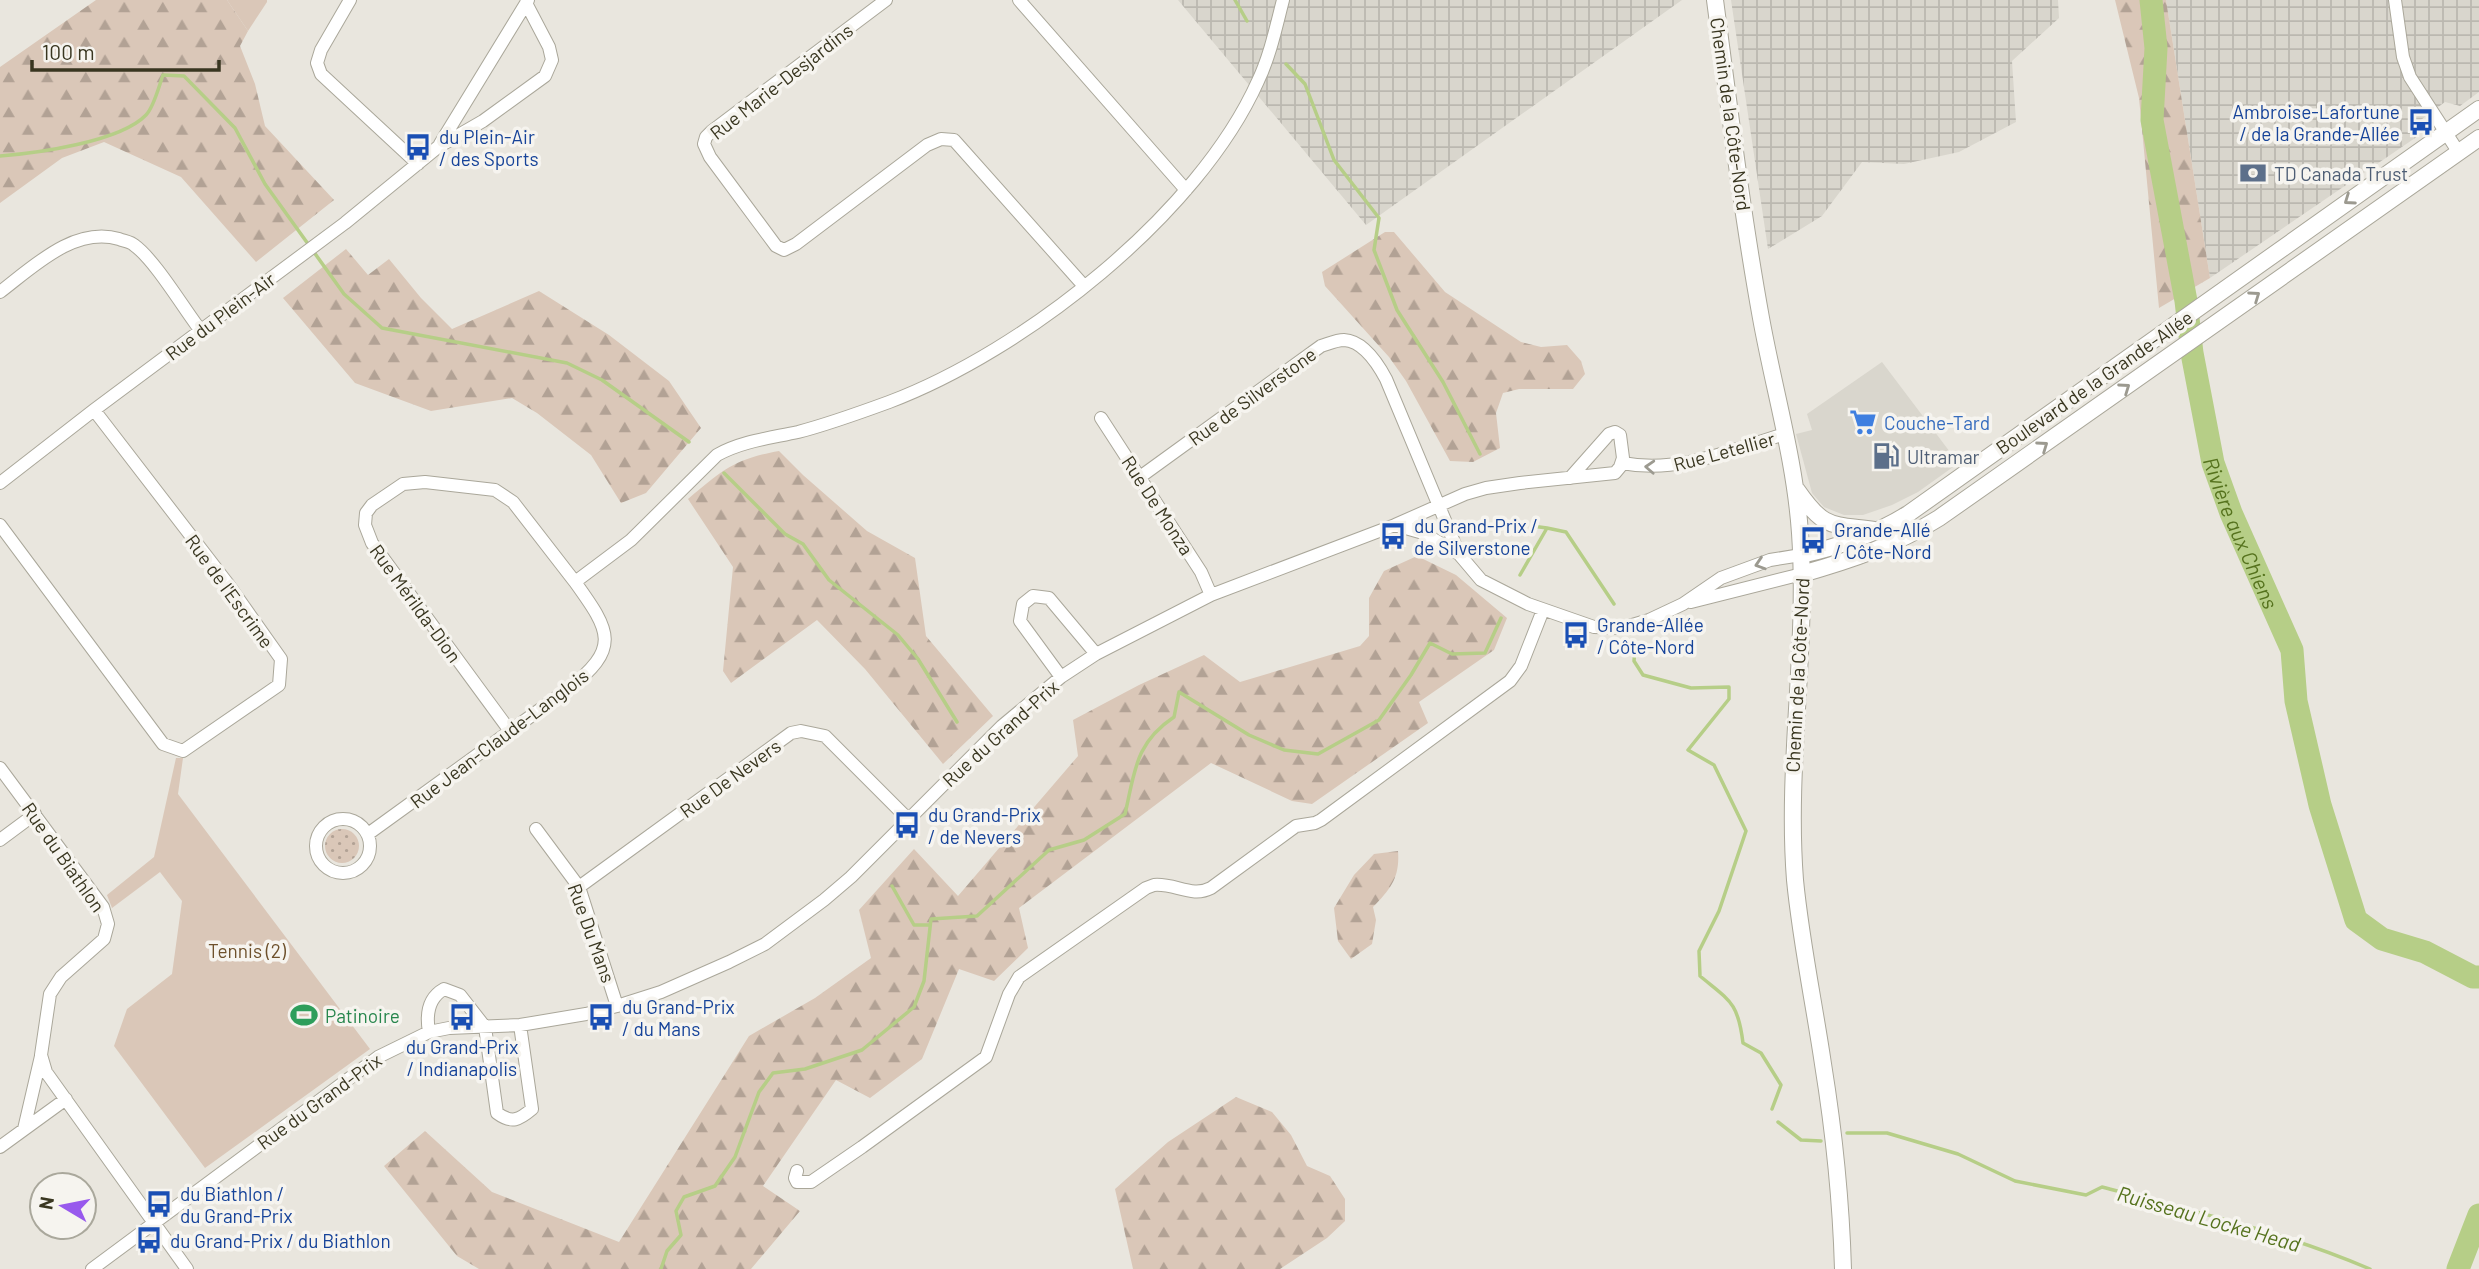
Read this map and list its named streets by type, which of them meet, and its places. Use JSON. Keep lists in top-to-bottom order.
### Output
{
  "streets": {
    "street": [
      "Rue Marie-Desjardins",
      "Chemin de la Côte-Nord",
      "Rue du Plein-Air",
      "Boulevard de la Grande-Allée",
      "Rue de Silverstone",
      "Rue Letellier",
      "Rue De Monza",
      "Rue de l'Escrime",
      "Rue Mérilda-Dion",
      "Rue du Grand-Prix",
      "Rue Jean-Claude-Langlois",
      "Rue De Nevers",
      "Rue du Biathlon",
      "Rue Du Mans"
    ]
  },
  "crossings": [
    ["Chemin de la Côte-Nord", "Boulevard de la Grande-Allée"],
    ["Chemin de la Côte-Nord", "Rue Letellier"],
    ["Rue du Plein-Air", "Rue de l'Escrime"],
    ["Boulevard de la Grande-Allée", "Rue de Silverstone"],
    ["Boulevard de la Grande-Allée", "Rue du Grand-Prix"],
    ["Rue de Silverstone", "Rue De Monza"],
    ["Rue de Silverstone", "Rue du Grand-Prix"],
    ["Rue De Monza", "Rue du Grand-Prix"],
    ["Rue Mérilda-Dion", "Rue Jean-Claude-Langlois"],
    ["Rue du Grand-Prix", "Rue De Nevers"],
    ["Rue du Grand-Prix", "Rue Du Mans"],
    ["Rue De Nevers", "Rue Du Mans"]
  ],
  "one_way": ["Rue Letellier"],
  "water": ["Rivière aux Chiens", "Ruisseau Locke Head"],
  "parks": ["Tennis (2)"],
  "places": {
    "bus stop": [
      "Ambroise-Lafortune / de la Grande-Allée",
      "du Plein-Air / des Sports",
      "du Grand-Prix / de Silverstone",
      "Grande-Allé / Côte-Nord",
      "Grande-Allée / Côte-Nord",
      "du Grand-Prix / de Nevers",
      "du Grand-Prix / Indianapolis",
      "du Grand-Prix / du Mans",
      "du Biathlon / du Grand-Prix",
      "du Grand-Prix / du Biathlon"
    ],
    "bank": ["TD Canada Trust"],
    "supermarket": ["Couche-Tard"],
    "fuel station": ["Ultramar"],
    "sports": ["Patinoire"]
  },
  "scale_bar": "100 m",
  "north": "left"
}
